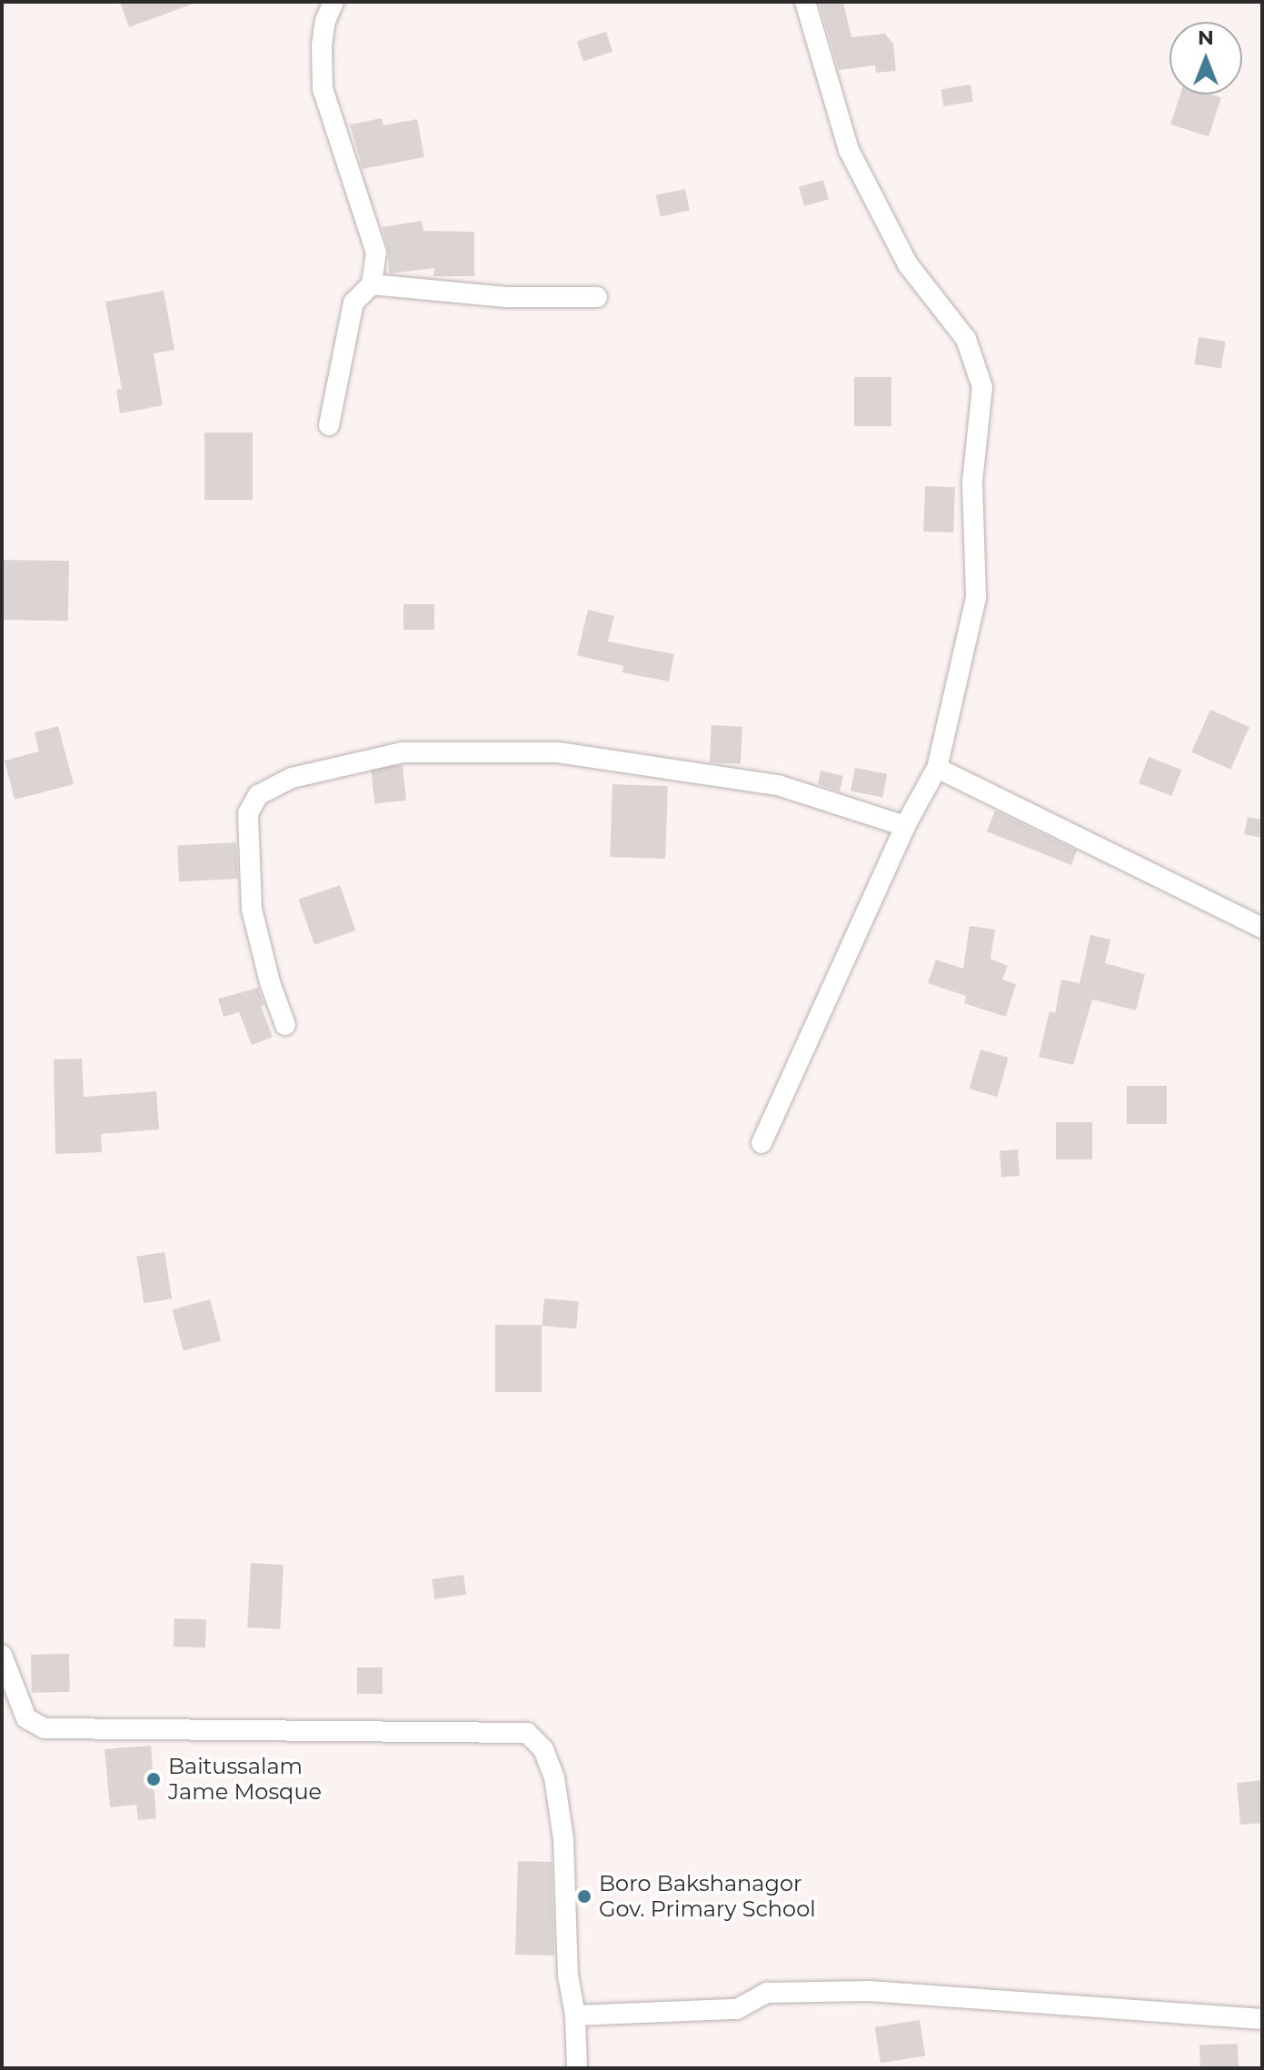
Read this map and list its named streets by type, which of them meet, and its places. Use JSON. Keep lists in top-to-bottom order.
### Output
{
  "places": ["Baitussalam Jame Mosque", "Boro Bakshanagor Gov. Primary School"],
  "north": "top"
}
